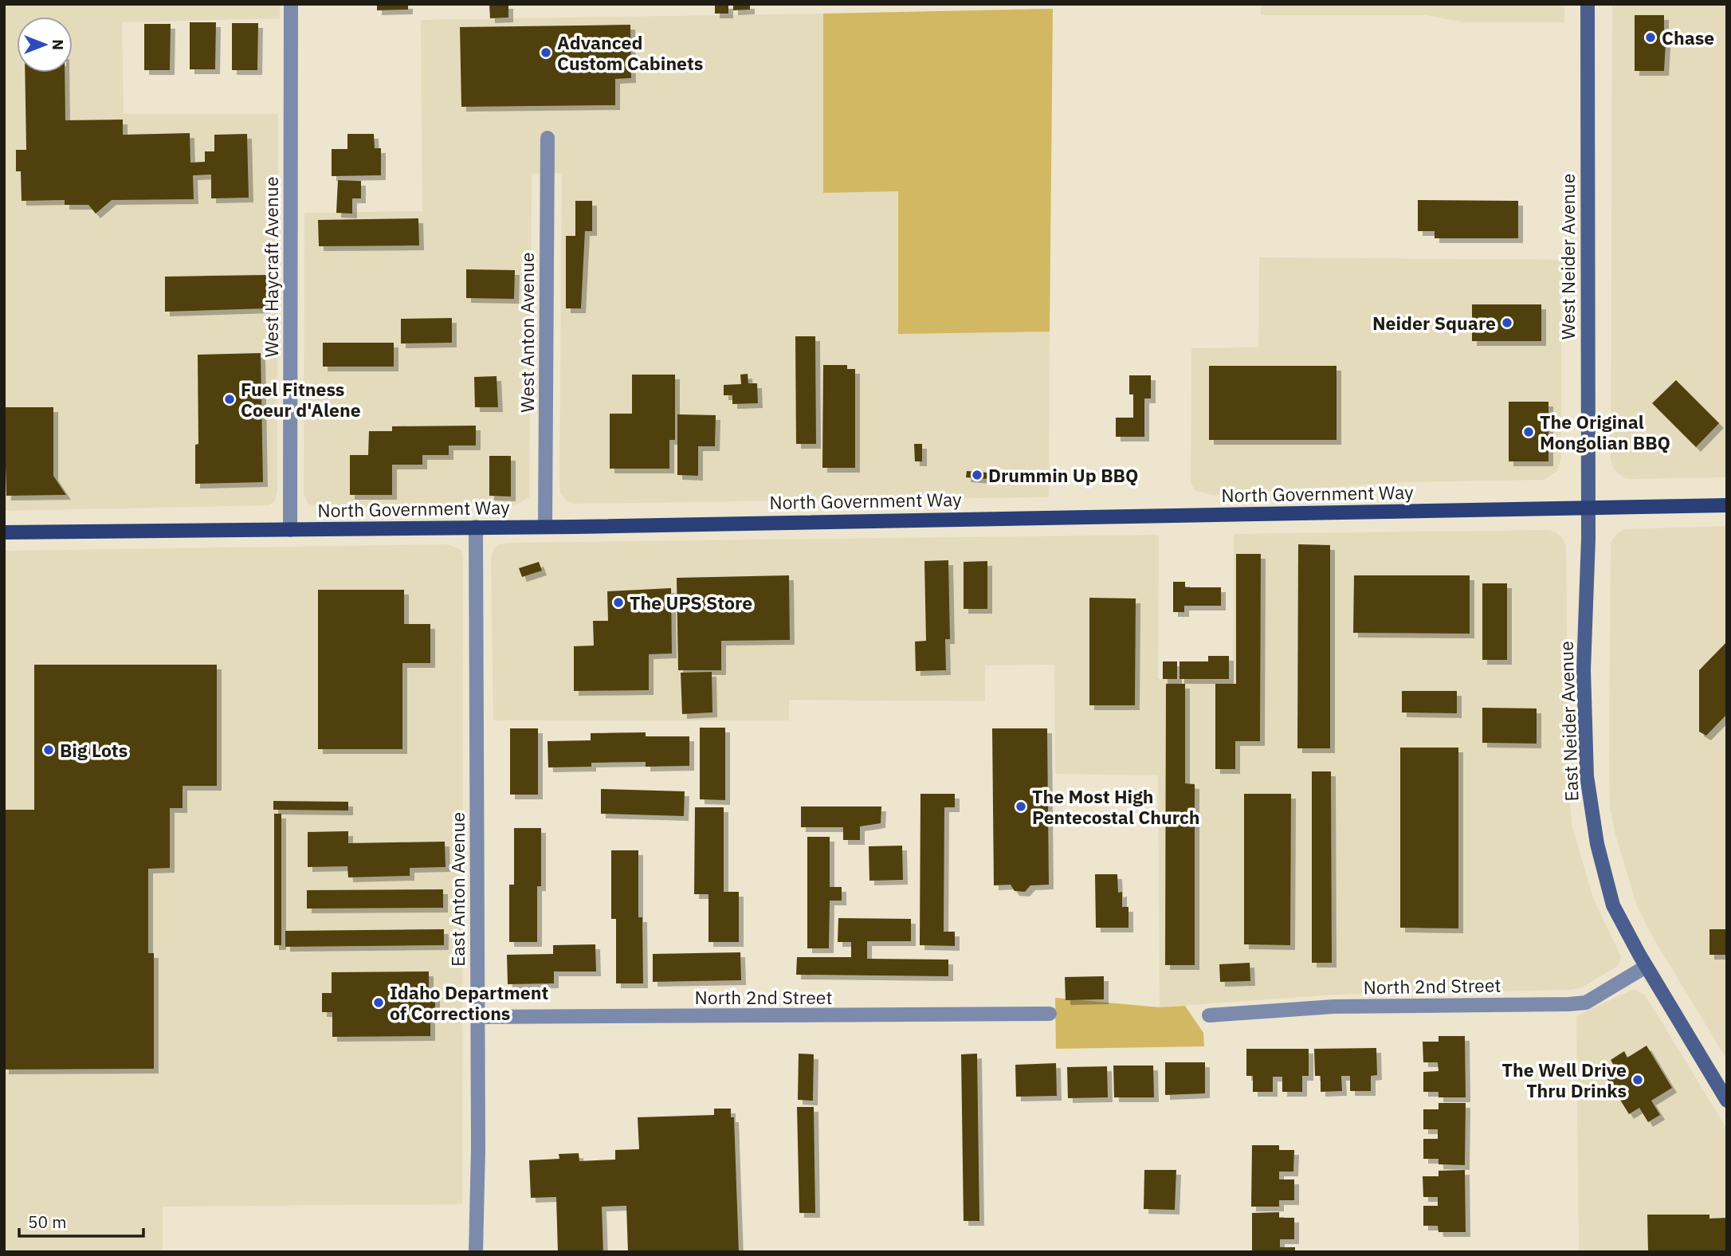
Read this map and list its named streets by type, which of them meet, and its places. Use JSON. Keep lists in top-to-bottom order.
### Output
{
  "streets": {
    "main road": ["West Neider Avenue", "North Government Way", "East Neider Avenue"],
    "street": [
      "West Haycraft Avenue",
      "West Anton Avenue",
      "East Anton Avenue",
      "North 2nd Street"
    ]
  },
  "crossings": [
    ["West Neider Avenue", "North Government Way"],
    ["West Neider Avenue", "East Neider Avenue"],
    ["West Haycraft Avenue", "North Government Way"],
    ["West Anton Avenue", "North Government Way"],
    ["North Government Way", "East Neider Avenue"],
    ["North Government Way", "East Anton Avenue"],
    ["East Neider Avenue", "North 2nd Street"],
    ["East Anton Avenue", "North 2nd Street"]
  ],
  "places": [
    "Chase",
    "Advanced Custom Cabinets",
    "Neider Square",
    "Fuel Fitness Coeur d'Alene",
    "The Original Mongolian BBQ",
    "Drummin Up BBQ",
    "The UPS Store",
    "Big Lots",
    "The Most High Pentecostal Church",
    "Idaho Department of Corrections",
    "The Well Drive Thru Drinks"
  ],
  "scale_bar": "50 m",
  "north": "right"
}
